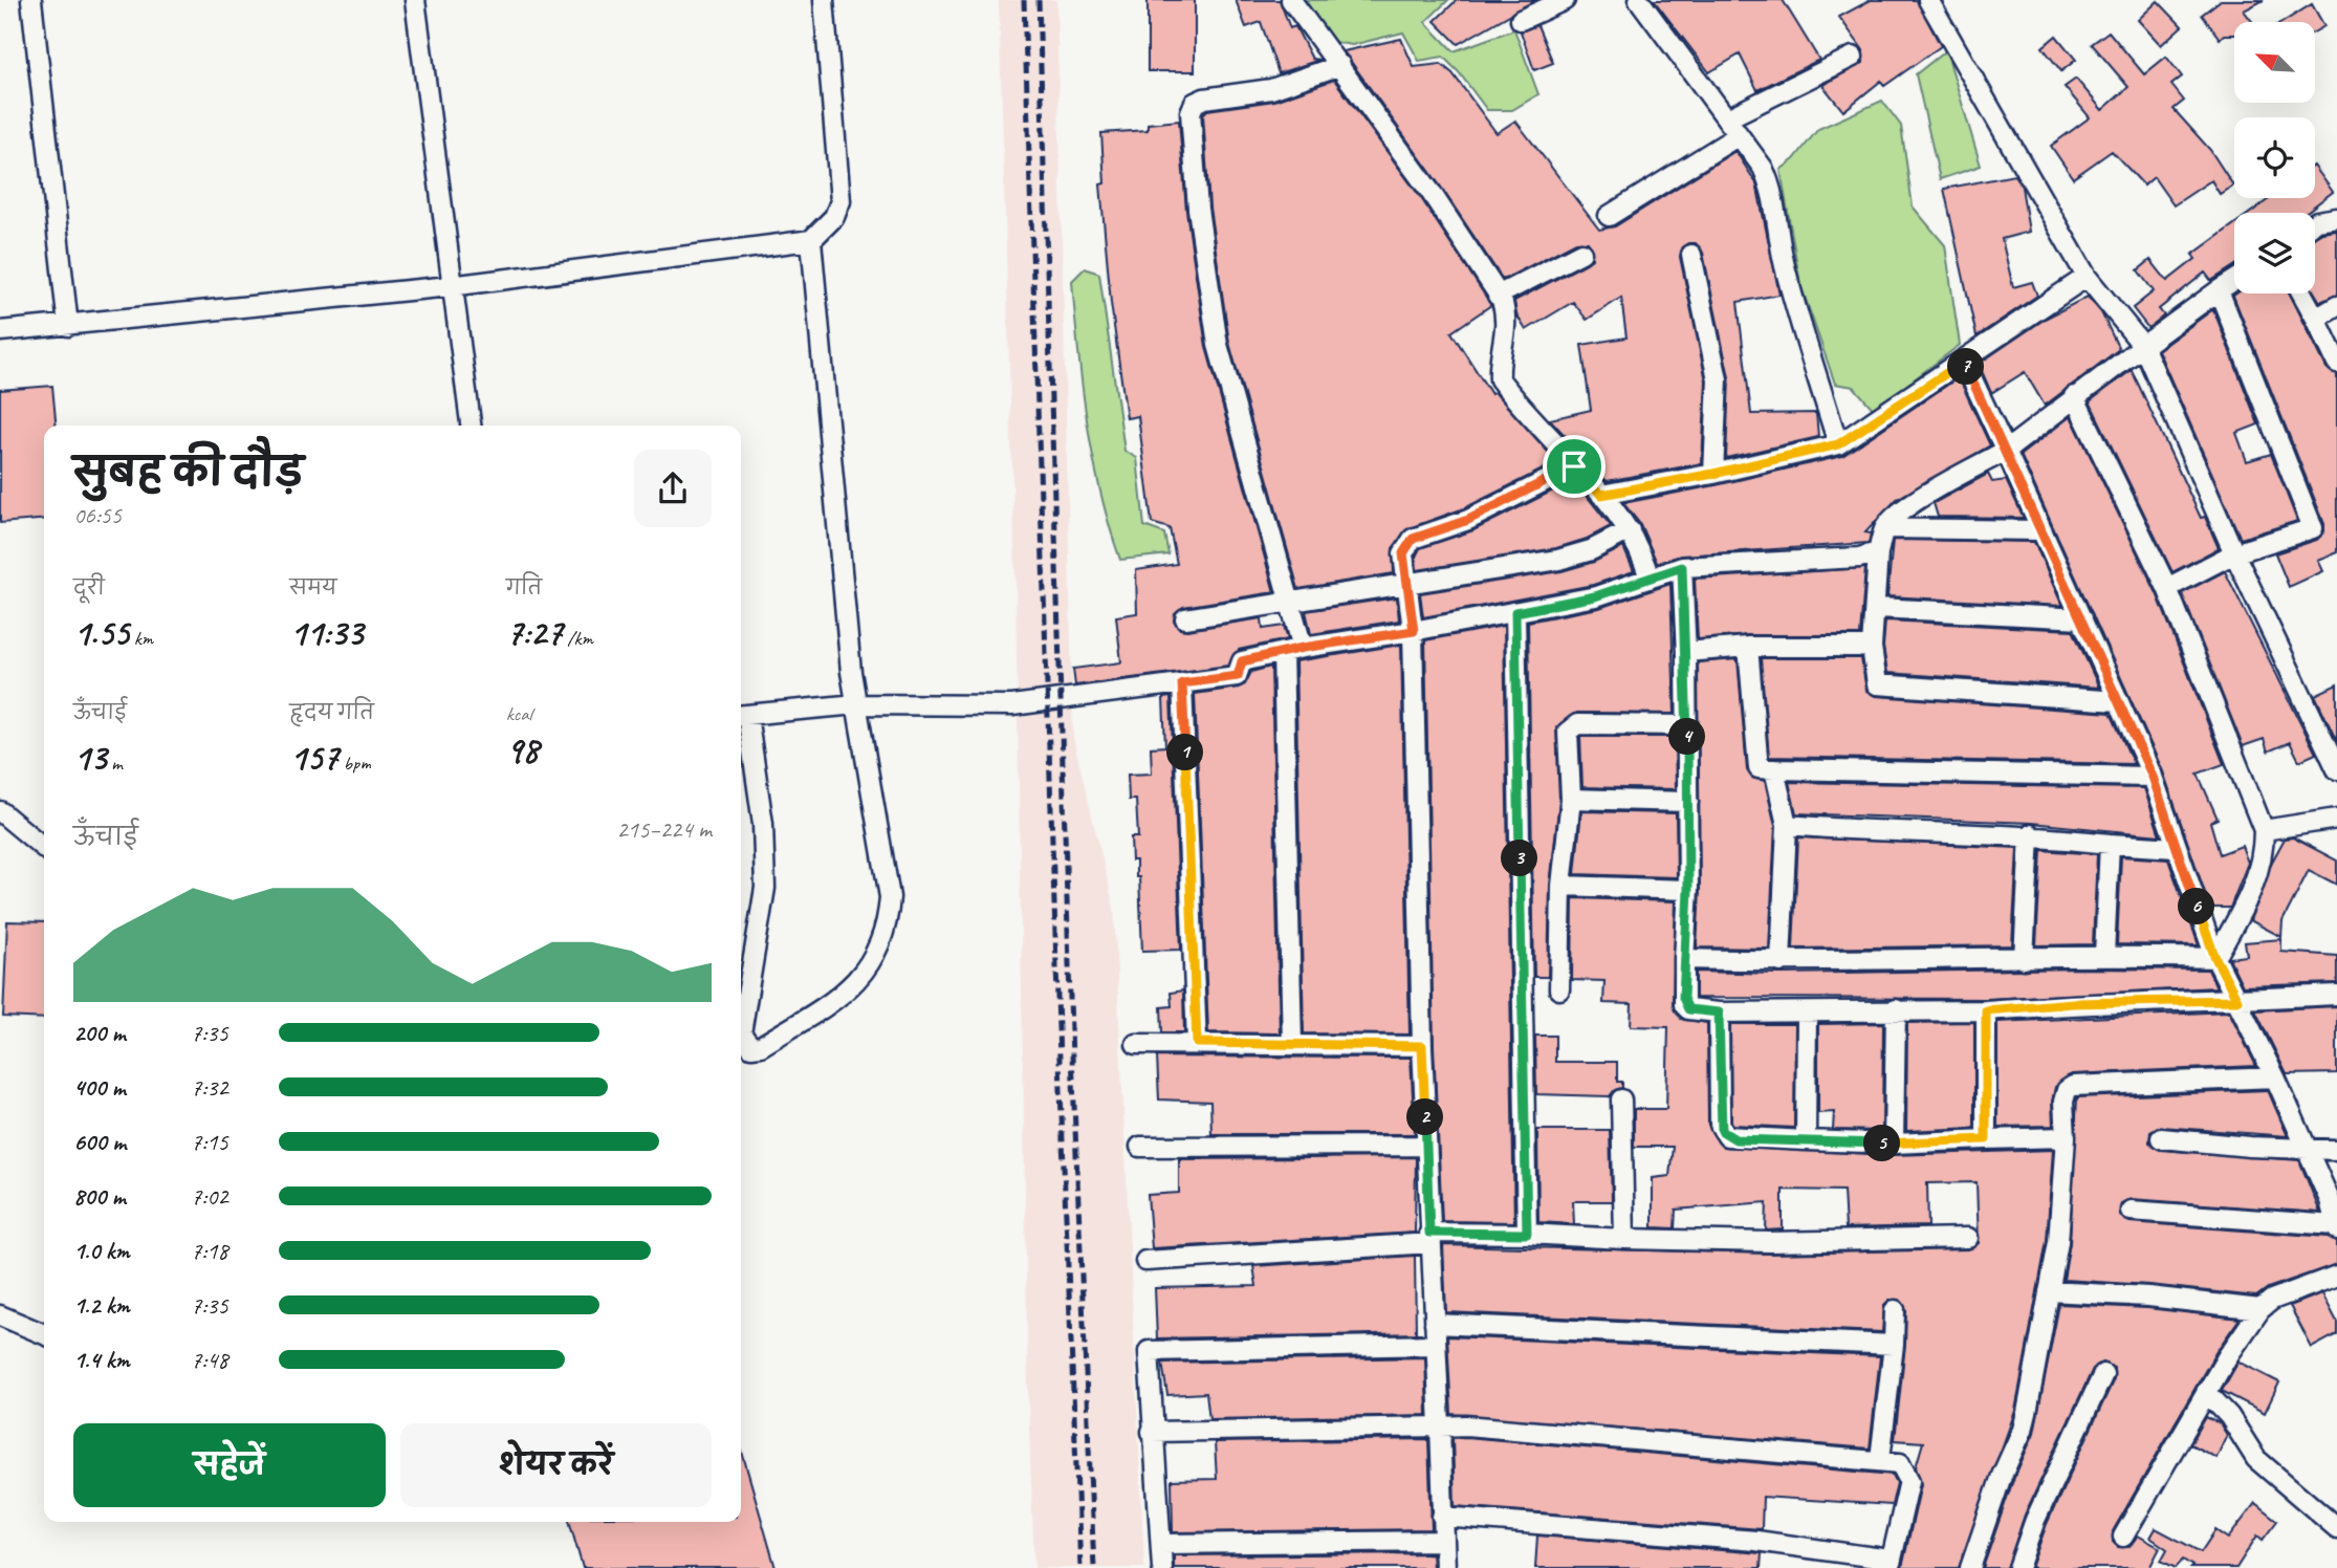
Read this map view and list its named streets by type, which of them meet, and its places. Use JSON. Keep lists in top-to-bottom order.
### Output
{
  "north": "top left",
  "page": {
    "pins": [
      "7",
      "4",
      "1",
      "3",
      "6",
      "2",
      "5"
    ],
    "heading": ["सुबह की दौड़", "06:55"],
    "stats": [
      ["दूरी", "1.55 km"],
      ["समय", "11:33"],
      ["गति", "7:27 /km"],
      ["ऊँचाई", "13 m"],
      ["हृदय गति", "157 bpm"],
      ["kcal", "98"]
    ],
    "chart": ["ऊँचाई", "215–224 m"],
    "list": [
      {
        "name": "200 m",
        "note": "7:35"
      },
      {
        "name": "400 m",
        "note": "7:32"
      },
      {
        "name": "600 m",
        "note": "7:15"
      },
      {
        "name": "800 m",
        "note": "7:02"
      },
      {
        "name": "1.0 km",
        "note": "7:18"
      },
      {
        "name": "1.2 km",
        "note": "7:35"
      },
      {
        "name": "1.4 km",
        "note": "7:48"
      }
    ],
    "buttons": ["सहेजें", "शेयर करें"]
  }
}
